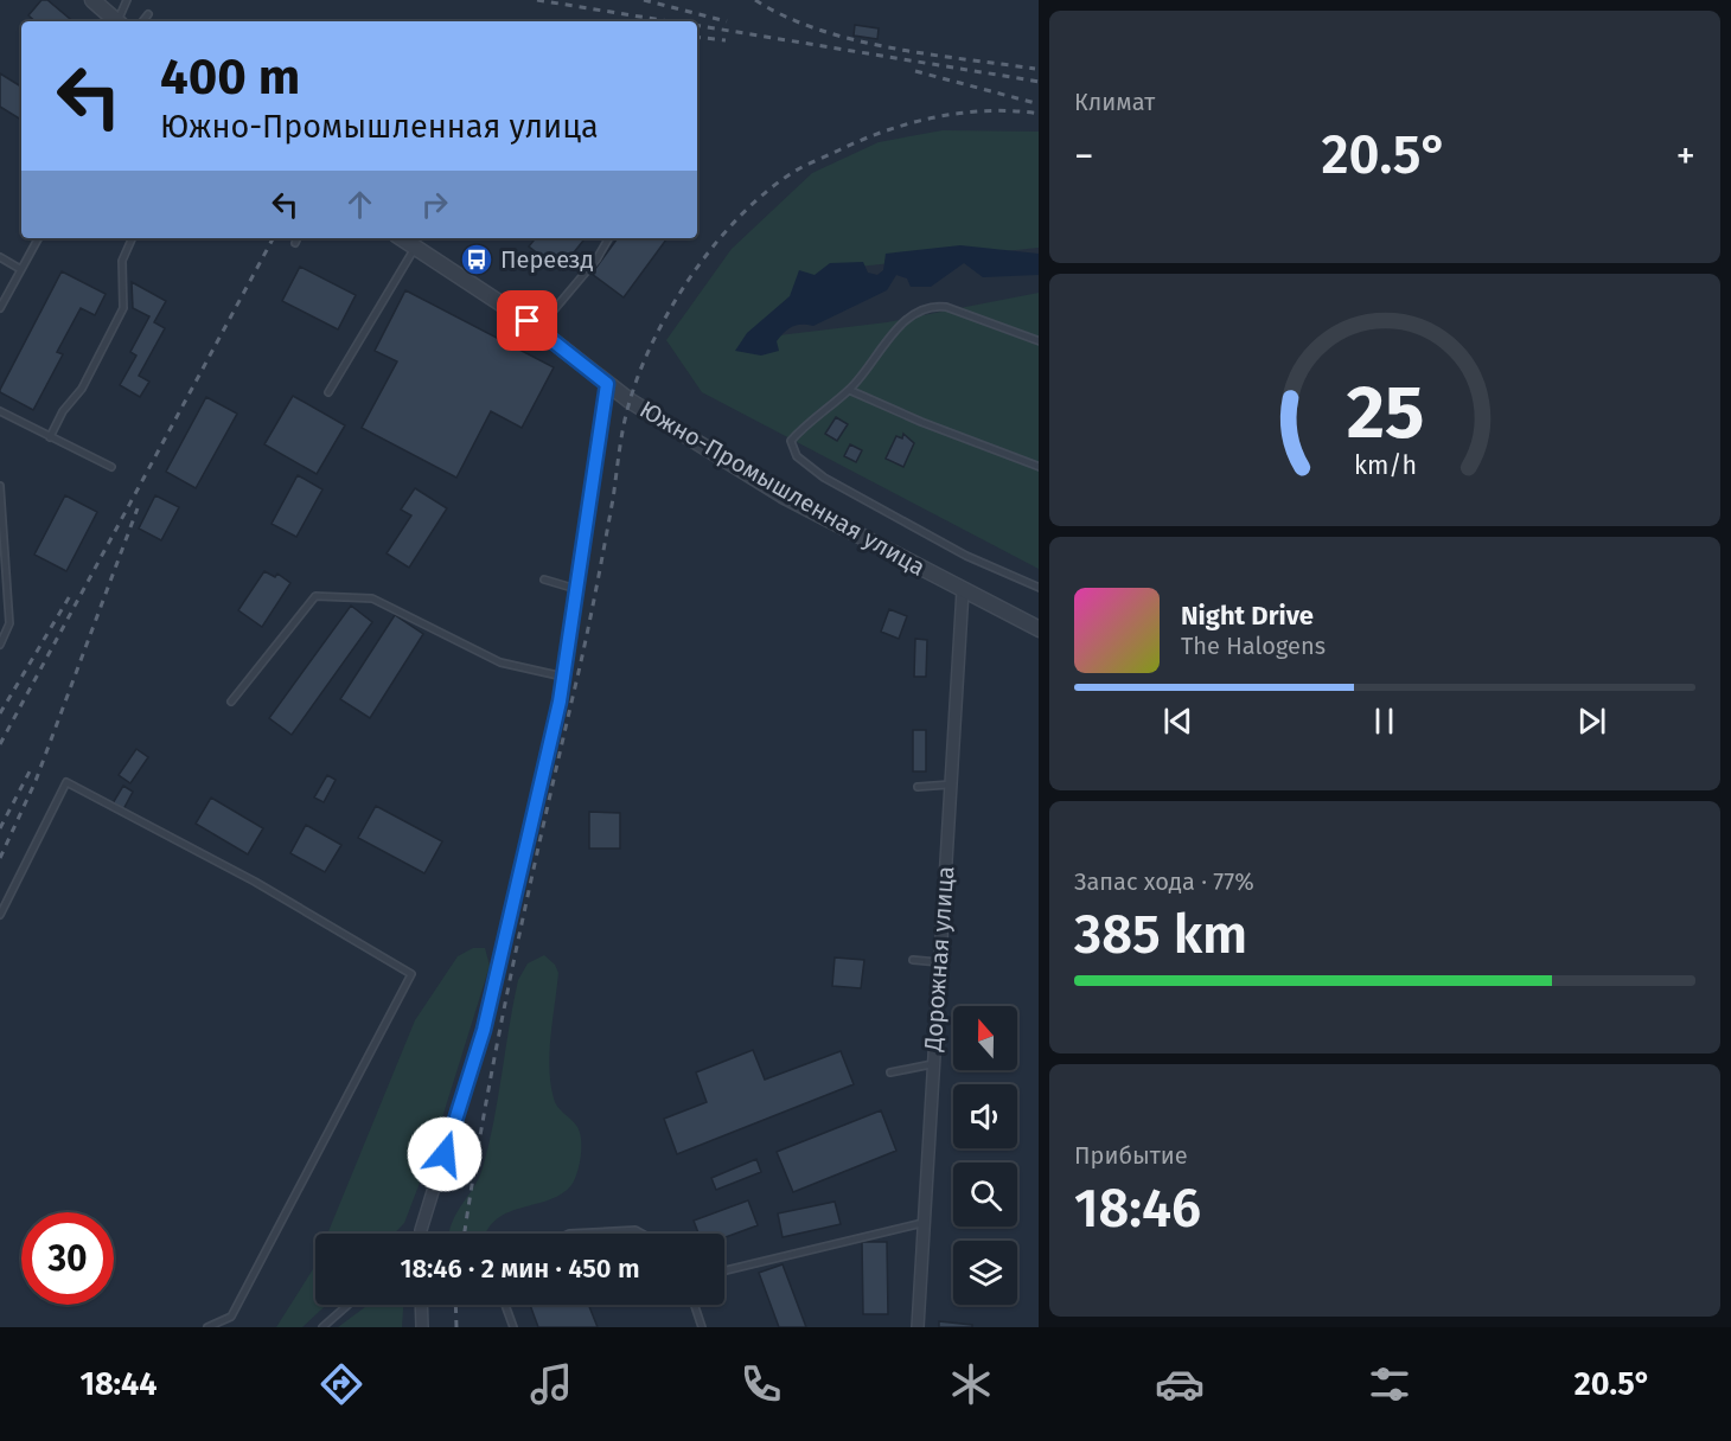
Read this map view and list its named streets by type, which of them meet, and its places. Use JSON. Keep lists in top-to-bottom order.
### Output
{
  "streets": {
    "street": ["Южно-Промышленная улица", "Дорожная улица"]
  },
  "crossings": [
    ["Южно-Промышленная улица", "Дорожная улица"]
  ],
  "places": {
    "bus stop": ["Переезд"]
  },
  "north": "top",
  "page": {
    "tile": [
      "Климат",
      ["Запас хода · 77%", "385 km"],
      ["Прибытие", "18:46"]
    ],
    "turn": ["400 m", "Южно-Промышленная улица"],
    "heat": ["−", "20.5°", "+"],
    "song": ["Night Drive", "The Halogens"],
    "limit": "30",
    "trip": "18:46 · 2 мин · 450 m",
    "tabs": ["18:44", "20.5°"],
    "gauge": ["25", "km/h"]
  }
}
